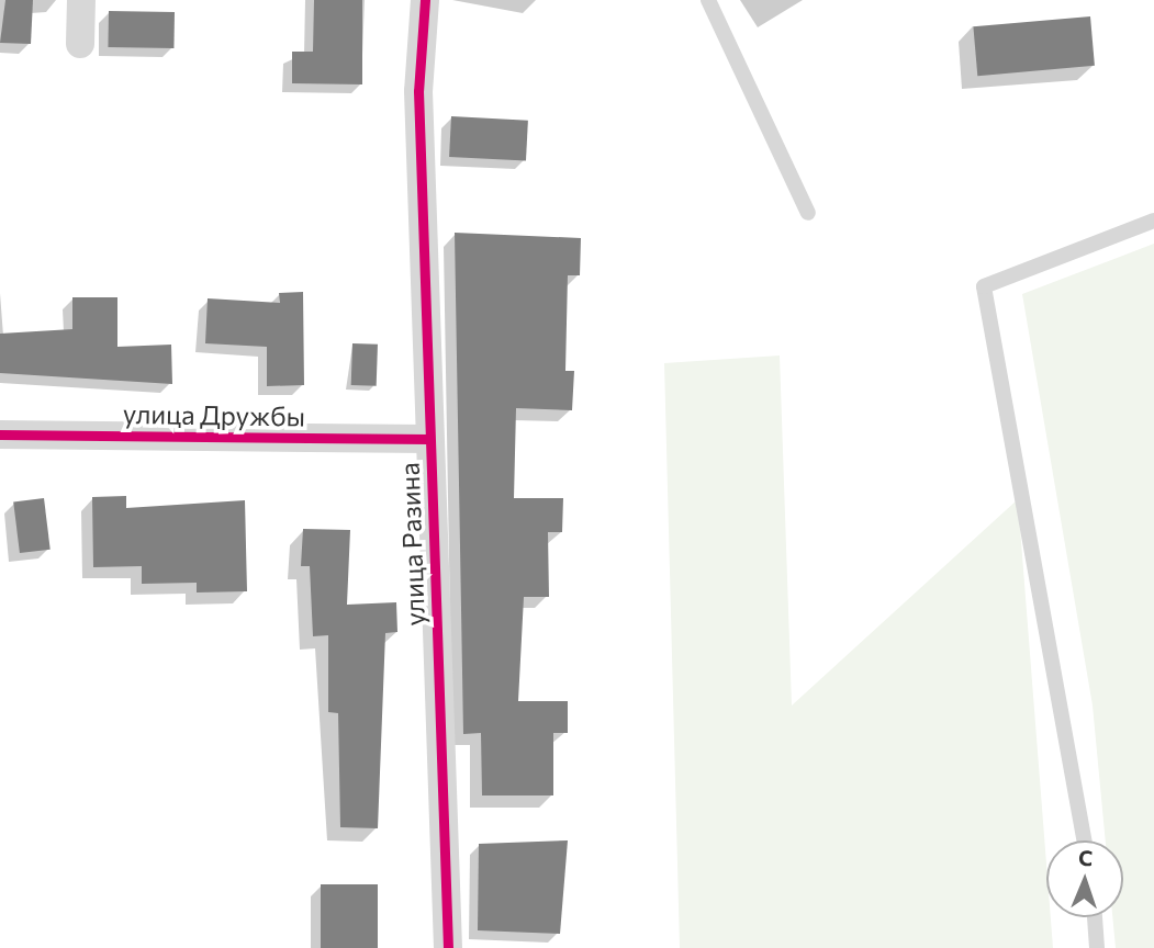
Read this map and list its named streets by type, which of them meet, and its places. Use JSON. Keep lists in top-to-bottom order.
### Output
{
  "streets": {
    "street": ["улица Дружбы", "улица Разина"]
  },
  "crossings": [
    ["улица Дружбы", "улица Разина"]
  ],
  "north": "top"
}
